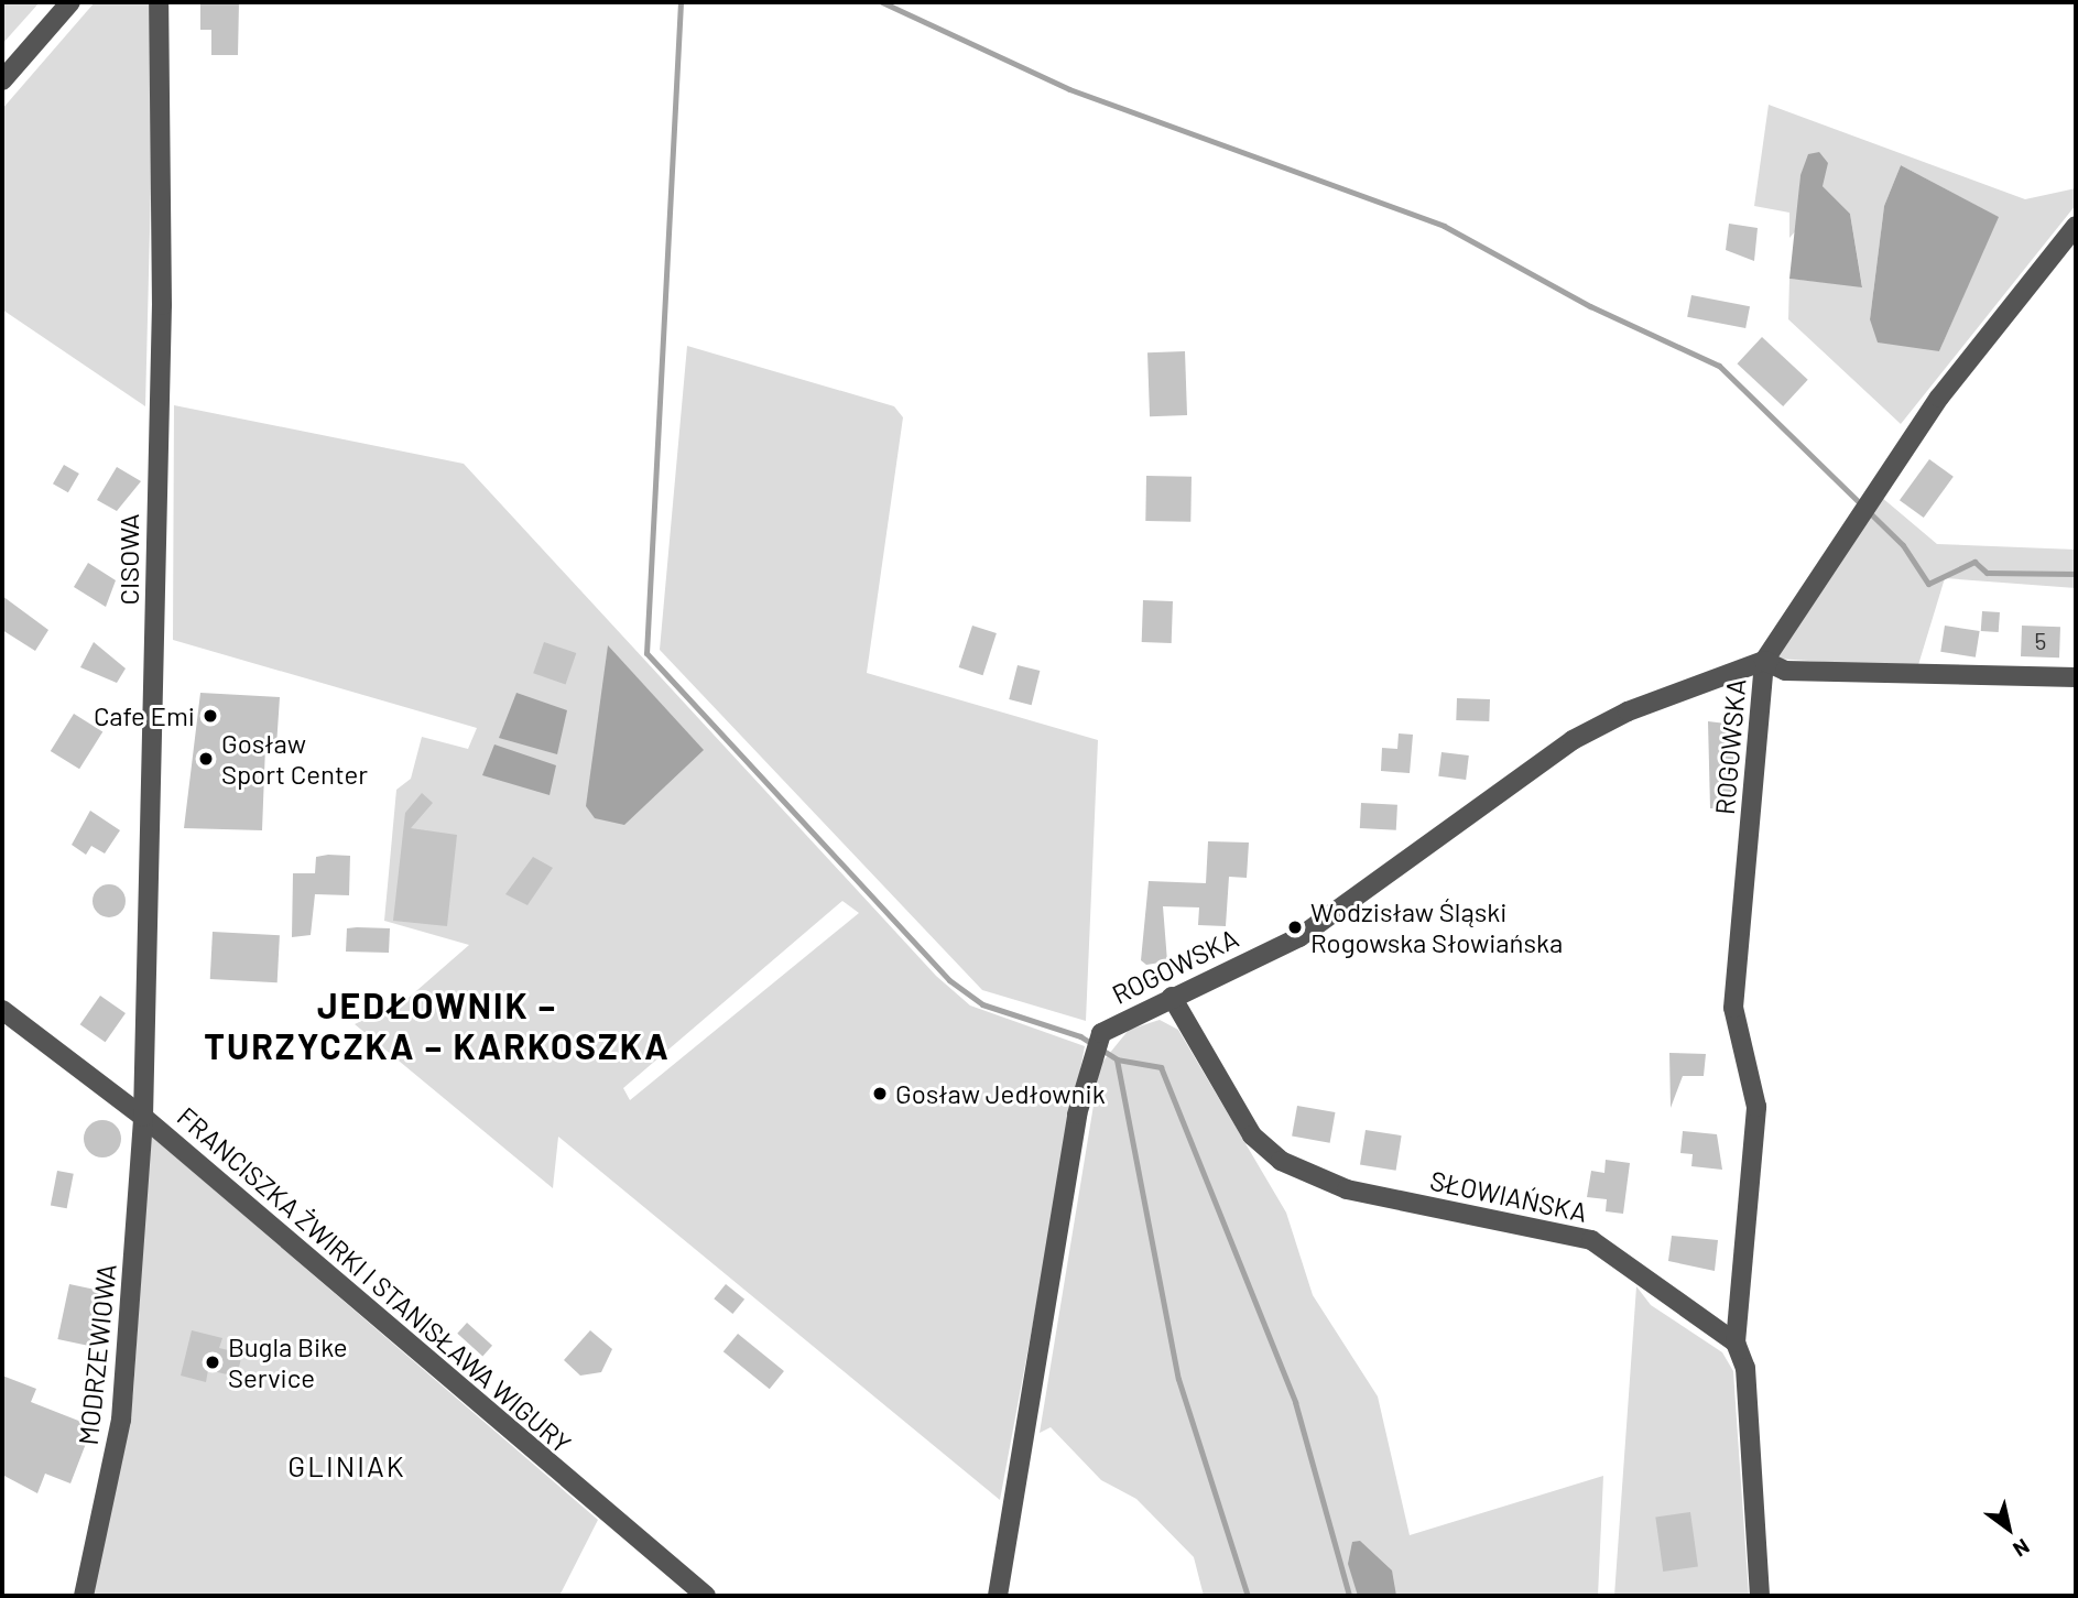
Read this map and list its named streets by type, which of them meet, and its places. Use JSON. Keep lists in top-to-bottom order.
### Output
{
  "streets": {
    "street": [
      "CISOWA",
      "ROGOWSKA",
      "SŁOWIAŃSKA",
      "FRANCISZKA ŻWIRKI I STANISŁAWA WIGURY",
      "MODRZEWIOWA"
    ]
  },
  "crossings": [
    ["CISOWA", "FRANCISZKA ŻWIRKI I STANISŁAWA WIGURY"],
    ["CISOWA", "MODRZEWIOWA"],
    ["ROGOWSKA", "SŁOWIAŃSKA"],
    ["FRANCISZKA ŻWIRKI I STANISŁAWA WIGURY", "MODRZEWIOWA"]
  ],
  "districts": ["JEDŁOWNIK – TURZYCZKA – KARKOSZKA", "GLINIAK"],
  "places": [
    "Cafe Emi",
    "Gosław Sport Center",
    "Wodzisław Śląski Rogowska Słowiańska",
    "Gosław Jedłownik",
    "Bugla Bike Service"
  ],
  "house_numbers": ["5"],
  "north": "bottom right"
}
